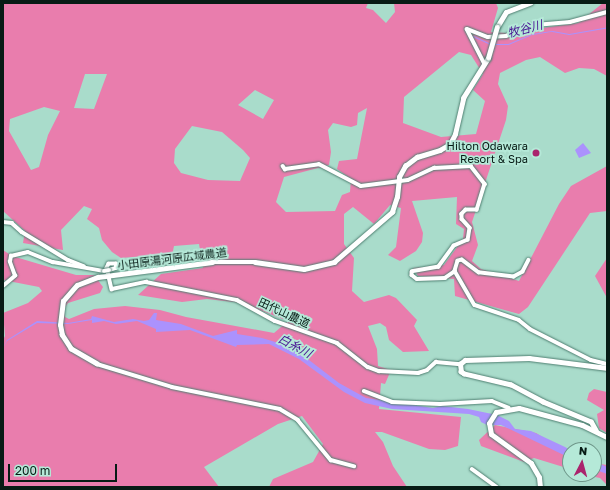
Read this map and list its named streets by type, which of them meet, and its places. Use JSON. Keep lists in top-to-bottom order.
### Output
{
  "streets": {
    "street": ["小田原湯河原広域農道", "田代山農道"]
  },
  "crossings": [
    ["小田原湯河原広域農道", "田代山農道"]
  ],
  "water": ["牧谷川", "白糸川"],
  "places": ["Hilton Odawara Resort & Spa"],
  "scale_bar": "200 m",
  "north": "top"
}
